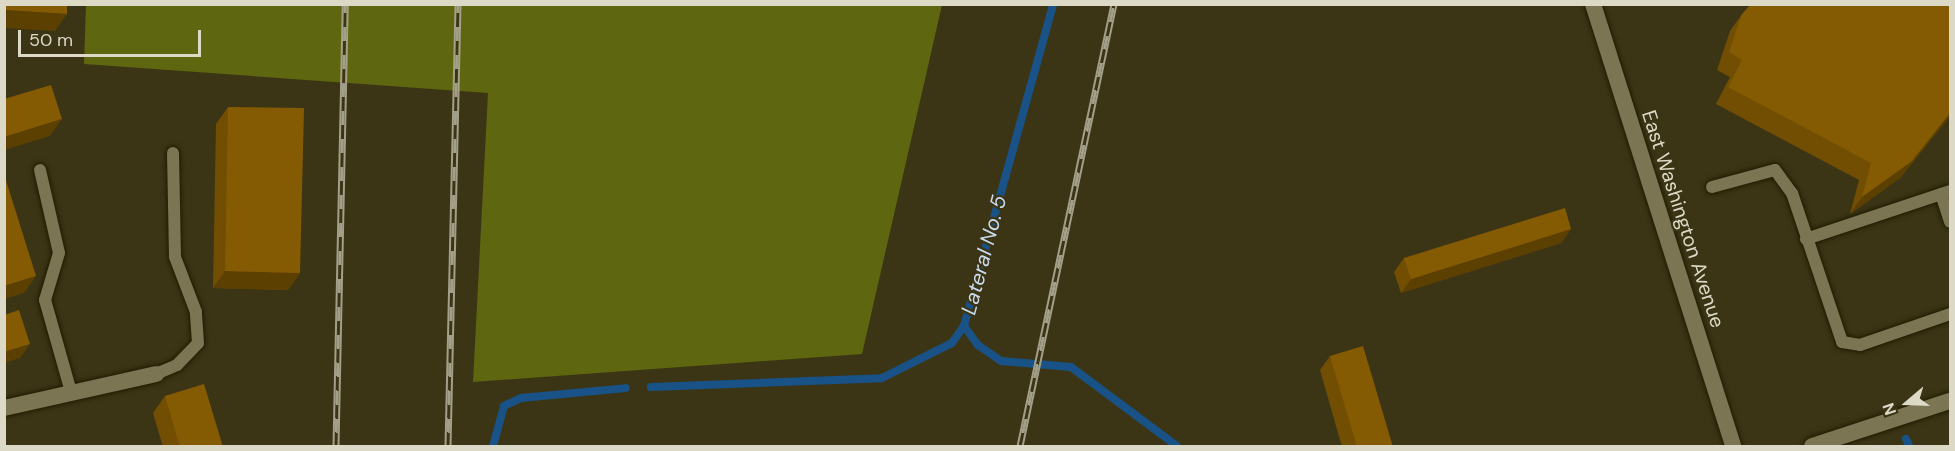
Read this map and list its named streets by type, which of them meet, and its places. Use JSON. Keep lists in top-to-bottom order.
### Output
{
  "streets": {
    "street": ["East Washington Avenue"]
  },
  "water": ["Lateral No. 5"],
  "scale_bar": "50 m",
  "north": "left"
}
